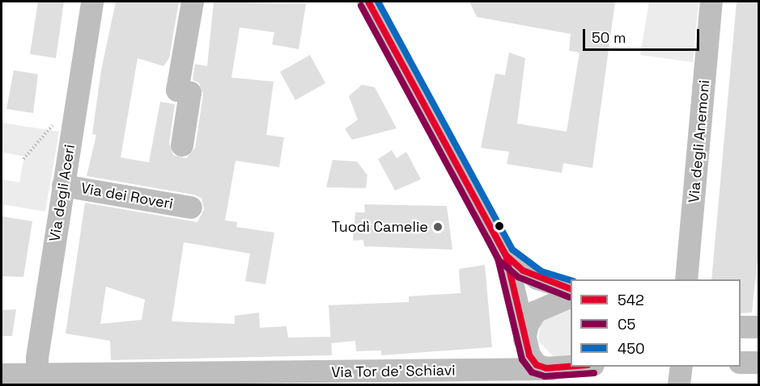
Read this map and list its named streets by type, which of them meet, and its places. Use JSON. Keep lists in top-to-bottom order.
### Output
{
  "streets": {
    "street": [
      "Via degli Anemoni",
      "Via degli Aceri",
      "Via dei Roveri",
      "Via Tor de' Schiavi"
    ]
  },
  "crossings": [
    ["Via degli Aceri", "Via dei Roveri"],
    ["Via degli Aceri", "Via Tor de' Schiavi"]
  ],
  "places": ["Tuodì Camelie"],
  "lines": ["transit line 542", "transit line 450", "transit line C5"],
  "legend": ["542", "C5", "450"],
  "scale_bar": "50 m"
}
